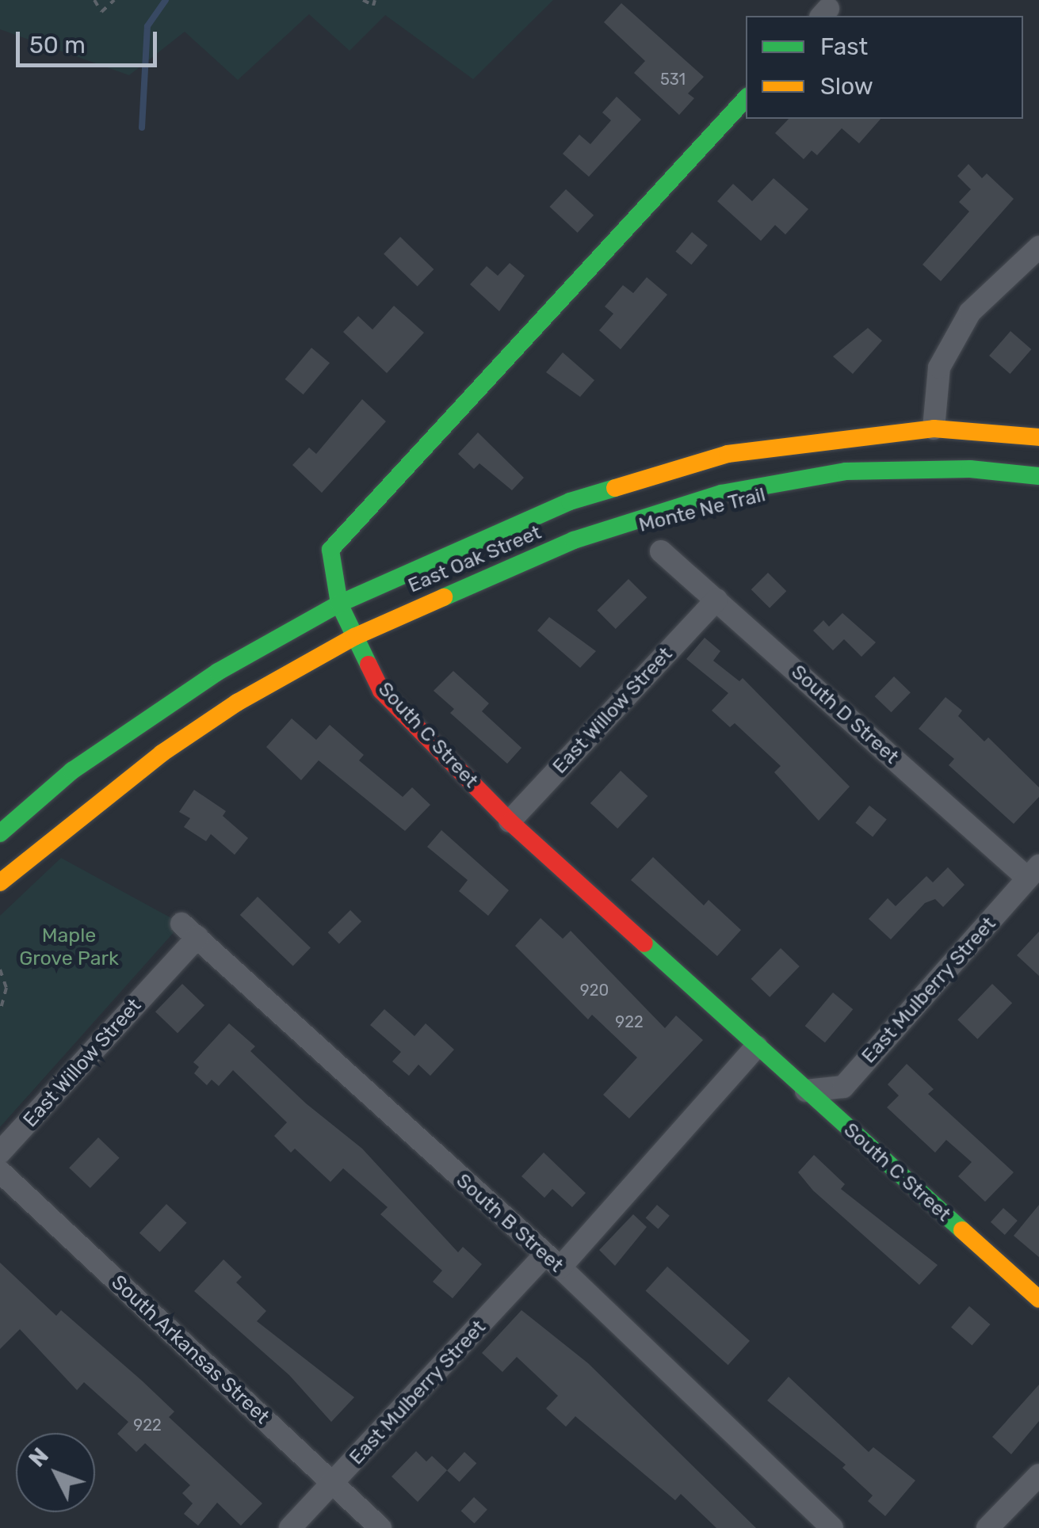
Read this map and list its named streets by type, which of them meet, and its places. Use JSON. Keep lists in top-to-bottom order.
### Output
{
  "streets": {
    "street": [
      "East Oak Street",
      "East Willow Street",
      "South D Street",
      "South C Street",
      "East Mulberry Street",
      "South B Street",
      "South Arkansas Street"
    ]
  },
  "crossings": [
    ["East Oak Street", "South C Street"],
    ["East Willow Street", "South D Street"],
    ["East Willow Street", "South C Street"],
    ["East Willow Street", "South B Street"],
    ["South D Street", "East Mulberry Street"],
    ["South C Street", "East Mulberry Street"],
    ["East Mulberry Street", "South B Street"],
    ["East Mulberry Street", "South Arkansas Street"]
  ],
  "parks": ["Maple Grove Park"],
  "house_numbers": [
    "531",
    "920",
    "922",
    "922"
  ],
  "legend": ["Fast", "Slow"],
  "scale_bar": "50 m",
  "north": "top left"
}
